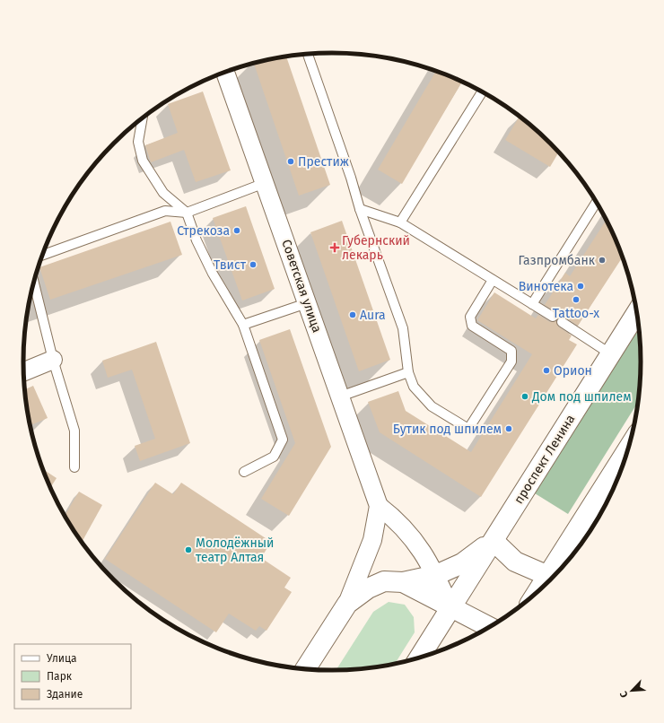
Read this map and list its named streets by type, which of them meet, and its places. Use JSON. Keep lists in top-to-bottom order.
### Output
{
  "streets": {
    "main road": ["проспект Ленина"],
    "street": ["Советская улица"]
  },
  "places": {
    "other": [
      "Престиж",
      "Стрекоза",
      "Газпромбанк",
      "Твист",
      "Винотека",
      "Tattoo-x",
      "Aura",
      "Орион",
      "Дом под шпилем",
      "Бутик под шпилем",
      "Молодёжный театр Алтая"
    ],
    "health": ["Губернский лекарь"]
  },
  "legend": ["Улица", "Парк", "Здание"],
  "north": "bottom left"
}
